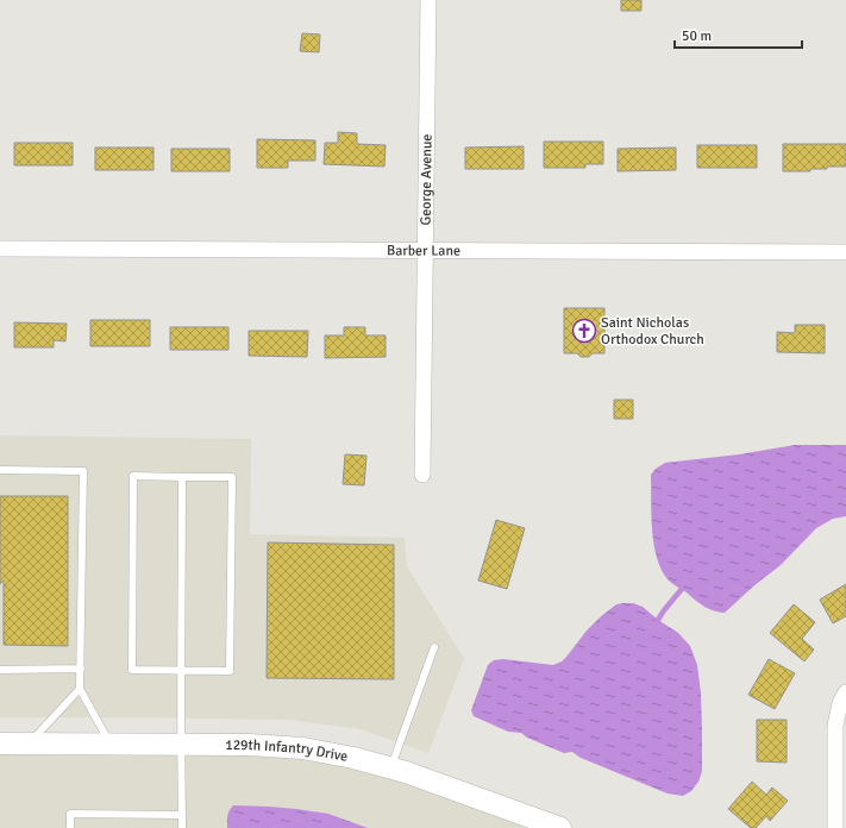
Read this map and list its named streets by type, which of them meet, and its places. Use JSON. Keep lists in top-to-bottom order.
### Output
{
  "streets": {
    "street": ["George Avenue", "Barber Lane", "129th Infantry Drive"]
  },
  "crossings": [
    ["George Avenue", "Barber Lane"]
  ],
  "places": {
    "church": ["Saint Nicholas Orthodox Church"]
  },
  "scale_bar": "50 m"
}
